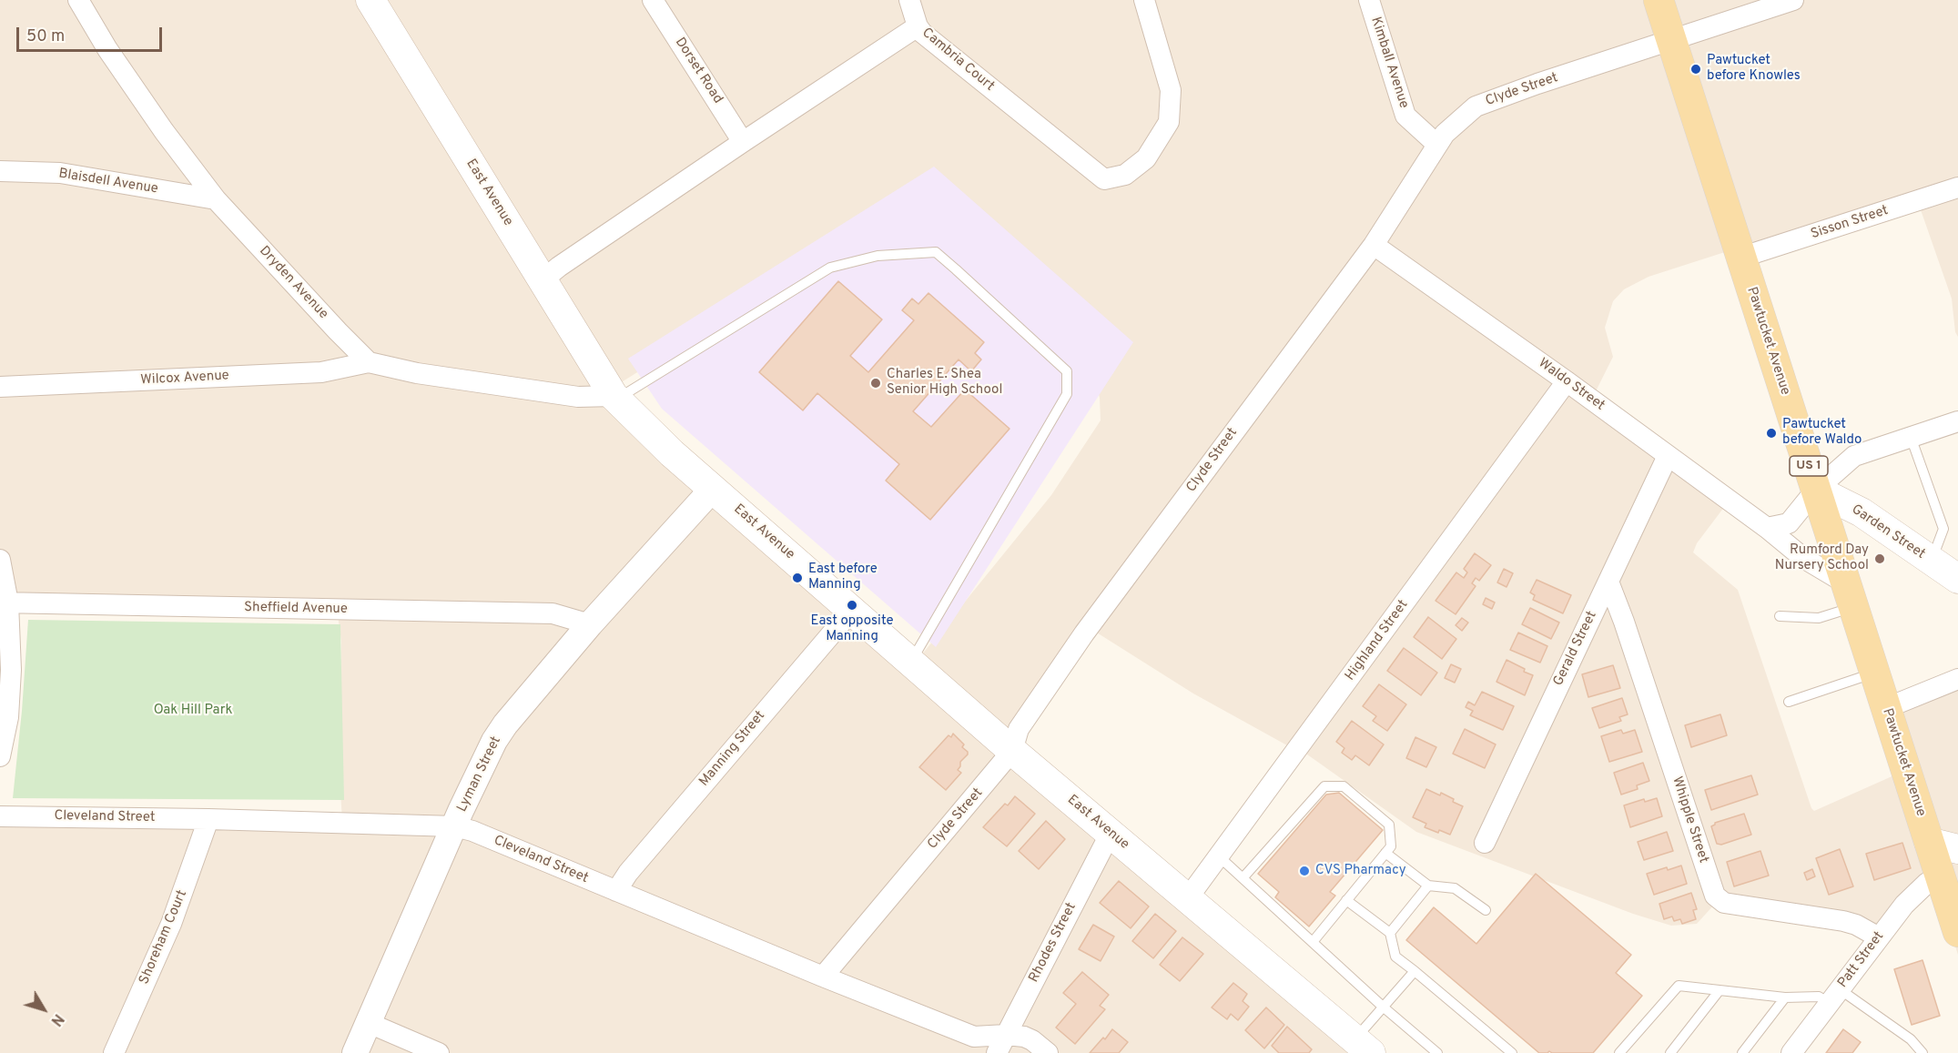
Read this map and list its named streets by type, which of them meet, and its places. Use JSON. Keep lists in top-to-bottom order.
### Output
{
  "streets": {
    "main road": [
      "East Avenue",
      "Pawtucket Avenue",
      "US 1",
      "Garden Street"
    ],
    "street": [
      "Cambria Court",
      "Kimball Avenue",
      "Dorset Road",
      "Clyde Street",
      "Blaisdell Avenue",
      "Sisson Street",
      "Dryden Avenue",
      "Wilcox Avenue",
      "Waldo Street",
      "Sheffield Avenue",
      "Highland Street",
      "Gerald Street",
      "Manning Street",
      "Lyman Street",
      "Cleveland Street",
      "Whipple Street",
      "Shoreham Court",
      "Rhodes Street",
      "Patt Street"
    ]
  },
  "crossings": [
    ["Cambria Court", "Dorset Road"],
    ["Cambria Court", "East Avenue"],
    ["Kimball Avenue", "Clyde Street"],
    ["Clyde Street", "East Avenue"],
    ["Clyde Street", "Pawtucket Avenue"],
    ["Clyde Street", "Waldo Street"],
    ["Clyde Street", "Cleveland Street"],
    ["Blaisdell Avenue", "Dryden Avenue"],
    ["East Avenue", "Highland Street"],
    ["East Avenue", "Manning Street"],
    ["East Avenue", "Lyman Street"],
    ["East Avenue", "Rhodes Street"],
    ["Sisson Street", "Pawtucket Avenue"],
    ["Dryden Avenue", "Wilcox Avenue"],
    ["Pawtucket Avenue", "Waldo Street"],
    ["Pawtucket Avenue", "Garden Street"],
    ["Pawtucket Avenue", "Patt Street"],
    ["Waldo Street", "Highland Street"],
    ["Waldo Street", "Gerald Street"],
    ["Sheffield Avenue", "Lyman Street"],
    ["Gerald Street", "Whipple Street"],
    ["Manning Street", "Cleveland Street"],
    ["Lyman Street", "Cleveland Street"],
    ["Cleveland Street", "Shoreham Court"],
    ["Cleveland Street", "Rhodes Street"],
    ["Whipple Street", "Patt Street"]
  ],
  "parks": ["Oak Hill Park"],
  "places": [
    "Pawtucket before Knowles",
    "Charles E. Shea Senior High School",
    "Pawtucket before Waldo",
    "Rumford Day Nursery School",
    "East before Manning",
    "East opposite Manning",
    "CVS Pharmacy"
  ],
  "scale_bar": "50 m",
  "north": "bottom right"
}
